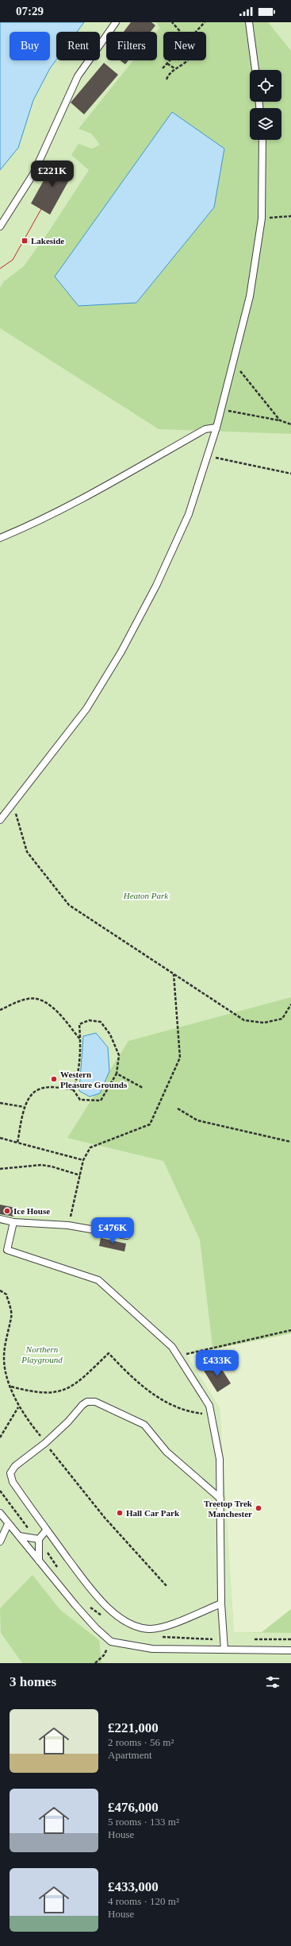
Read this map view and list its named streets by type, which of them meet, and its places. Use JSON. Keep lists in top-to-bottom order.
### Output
{
  "parks": ["Heaton Park", "Northern Playground"],
  "places": {
    "transit": ["Lakeside"],
    "other": [
      "Western Pleasure Grounds",
      "Ice House",
      "Treetop Trek Manchester",
      "Hall Car Park"
    ]
  },
  "page": {
    "status": "07:29",
    "chip": [
      "Buy",
      "Rent",
      "Filters",
      "New"
    ],
    "price": ["£221K", "£476K", "£433K"],
    "heading": "3 homes",
    "list": [
      {
        "name": "£221,000",
        "note": "2 rooms · 56 m² · Apartment"
      },
      {
        "name": "£476,000",
        "note": "5 rooms · 133 m² · House"
      },
      {
        "name": "£433,000",
        "note": "4 rooms · 120 m² · House"
      }
    ]
  }
}
